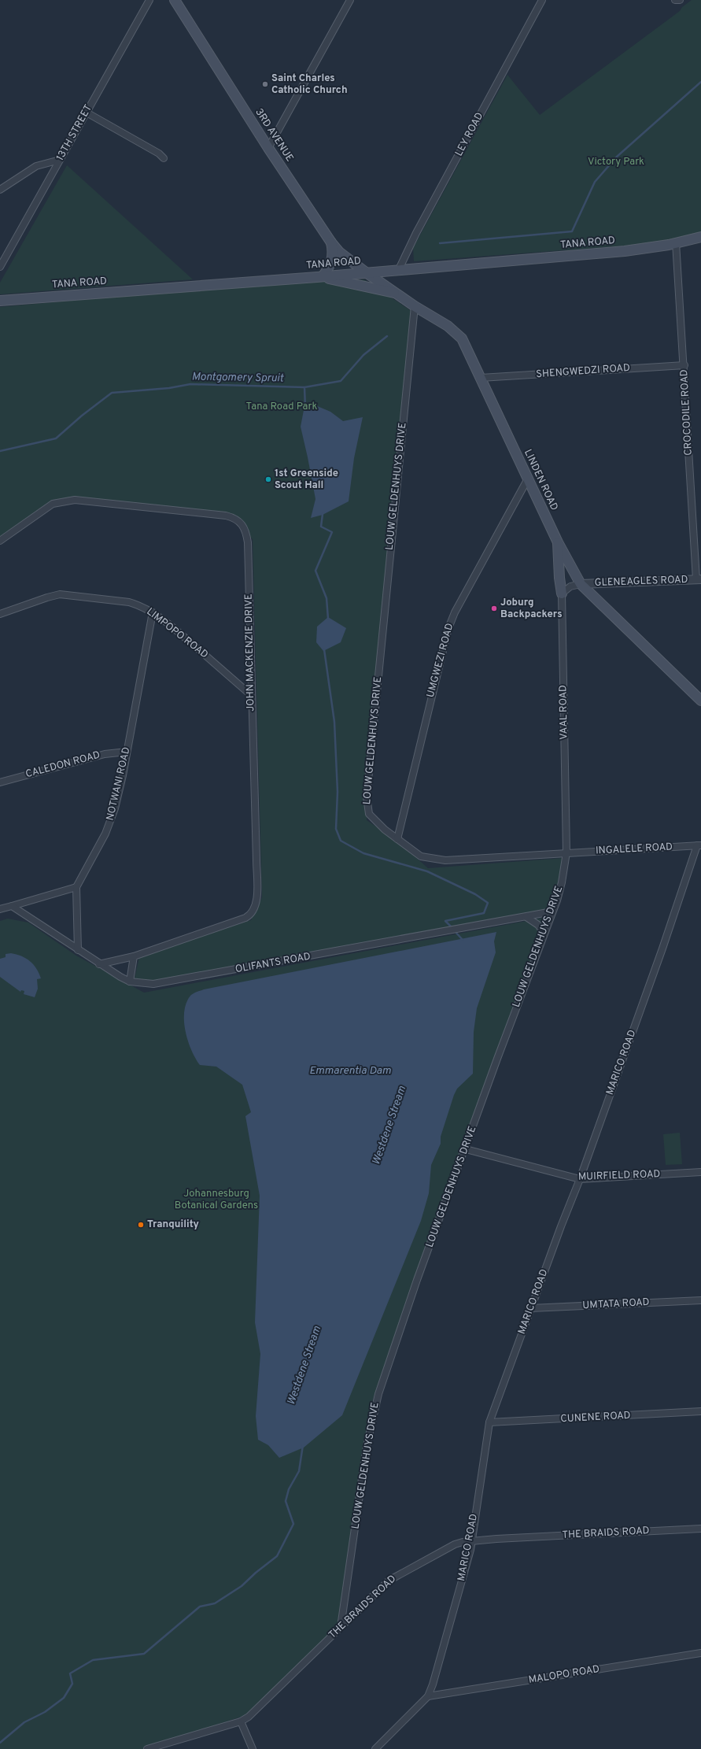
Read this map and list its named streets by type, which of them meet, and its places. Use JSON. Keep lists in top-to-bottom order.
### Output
{
  "streets": {
    "main road": ["3RD AVENUE", "TANA ROAD", "LINDEN ROAD"],
    "street": [
      "13TH STREET",
      "LEY ROAD",
      "SHENGWEDZI ROAD",
      "CROCODILE ROAD",
      "LOUW GELDENHUYS DRIVE",
      "GLENEAGLES ROAD",
      "LIMPOPO ROAD",
      "JOHN MACKENZIE DRIVE",
      "UMGWEZI ROAD",
      "VAAL ROAD",
      "CALEDON ROAD",
      "NOTWANI ROAD",
      "INGALELE ROAD",
      "OLIFANTS ROAD",
      "MARICO ROAD",
      "MUIRFIELD ROAD",
      "UMTATA ROAD",
      "CUNENE ROAD",
      "THE BRAIDS ROAD",
      "MALOPO ROAD"
    ]
  },
  "crossings": [
    ["LEY ROAD", "TANA ROAD"],
    ["3RD AVENUE", "TANA ROAD"],
    ["3RD AVENUE", "LINDEN ROAD"],
    ["TANA ROAD", "CROCODILE ROAD"],
    ["TANA ROAD", "LINDEN ROAD"],
    ["SHENGWEDZI ROAD", "CROCODILE ROAD"],
    ["SHENGWEDZI ROAD", "LINDEN ROAD"],
    ["CROCODILE ROAD", "GLENEAGLES ROAD"],
    ["LINDEN ROAD", "LOUW GELDENHUYS DRIVE"],
    ["LINDEN ROAD", "GLENEAGLES ROAD"],
    ["LINDEN ROAD", "UMGWEZI ROAD"],
    ["LOUW GELDENHUYS DRIVE", "UMGWEZI ROAD"],
    ["LOUW GELDENHUYS DRIVE", "VAAL ROAD"],
    ["LOUW GELDENHUYS DRIVE", "INGALELE ROAD"],
    ["LOUW GELDENHUYS DRIVE", "OLIFANTS ROAD"],
    ["LOUW GELDENHUYS DRIVE", "MUIRFIELD ROAD"],
    ["LOUW GELDENHUYS DRIVE", "THE BRAIDS ROAD"],
    ["LIMPOPO ROAD", "JOHN MACKENZIE DRIVE"],
    ["LIMPOPO ROAD", "NOTWANI ROAD"],
    ["JOHN MACKENZIE DRIVE", "OLIFANTS ROAD"],
    ["VAAL ROAD", "INGALELE ROAD"],
    ["CALEDON ROAD", "NOTWANI ROAD"],
    ["NOTWANI ROAD", "OLIFANTS ROAD"],
    ["INGALELE ROAD", "MARICO ROAD"],
    ["MARICO ROAD", "MUIRFIELD ROAD"],
    ["MARICO ROAD", "UMTATA ROAD"],
    ["MARICO ROAD", "CUNENE ROAD"],
    ["MARICO ROAD", "THE BRAIDS ROAD"],
    ["MARICO ROAD", "MALOPO ROAD"]
  ],
  "water": ["Montgomery Spruit", "Emmarentia Dam", "Westdene Stream"],
  "parks": ["Victory Park", "Tana Road Park", "Johannesburg Botanical Gardens"],
  "places": [
    "Saint Charles Catholic Church",
    "1st Greenside Scout Hall",
    "Joburg Backpackers",
    "Tranquility"
  ]
}
